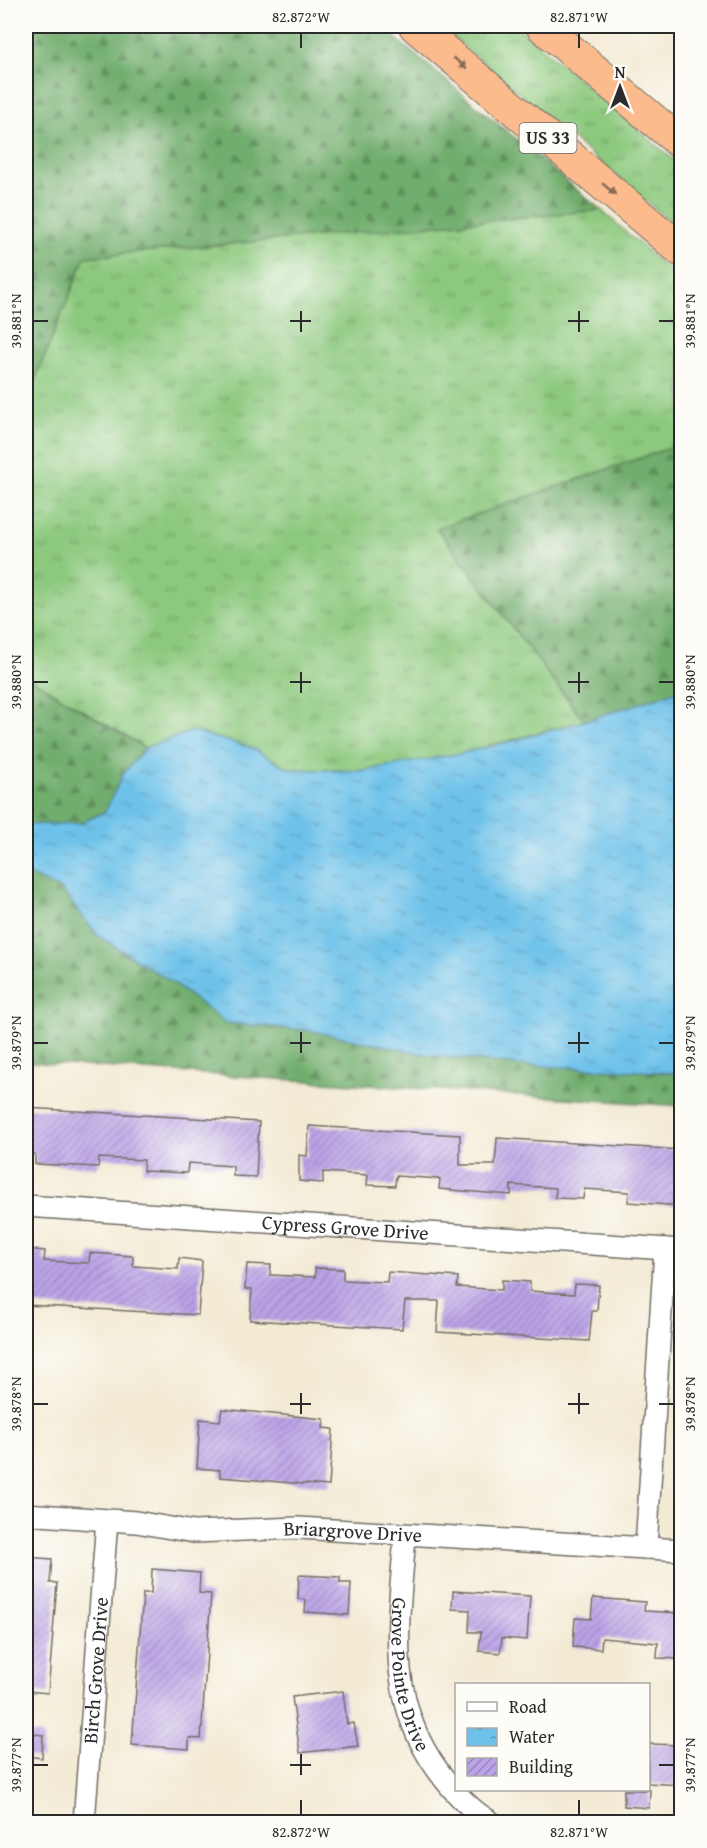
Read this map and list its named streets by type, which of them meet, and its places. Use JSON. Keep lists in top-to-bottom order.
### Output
{
  "streets": {
    "highway": ["US 33"],
    "street": [
      "Cypress Grove Drive",
      "Briargrove Drive",
      "Birch Grove Drive",
      "Grove Pointe Drive"
    ]
  },
  "crossings": [
    ["Briargrove Drive", "Birch Grove Drive"],
    ["Briargrove Drive", "Grove Pointe Drive"]
  ],
  "legend": ["Road", "Water", "Building"],
  "north": "top",
  "coordinates": [
    "82.872°W",
    "82.871°W",
    "39.881°N",
    "39.880°N",
    "39.879°N",
    "39.878°N",
    "39.877°N"
  ]
}
